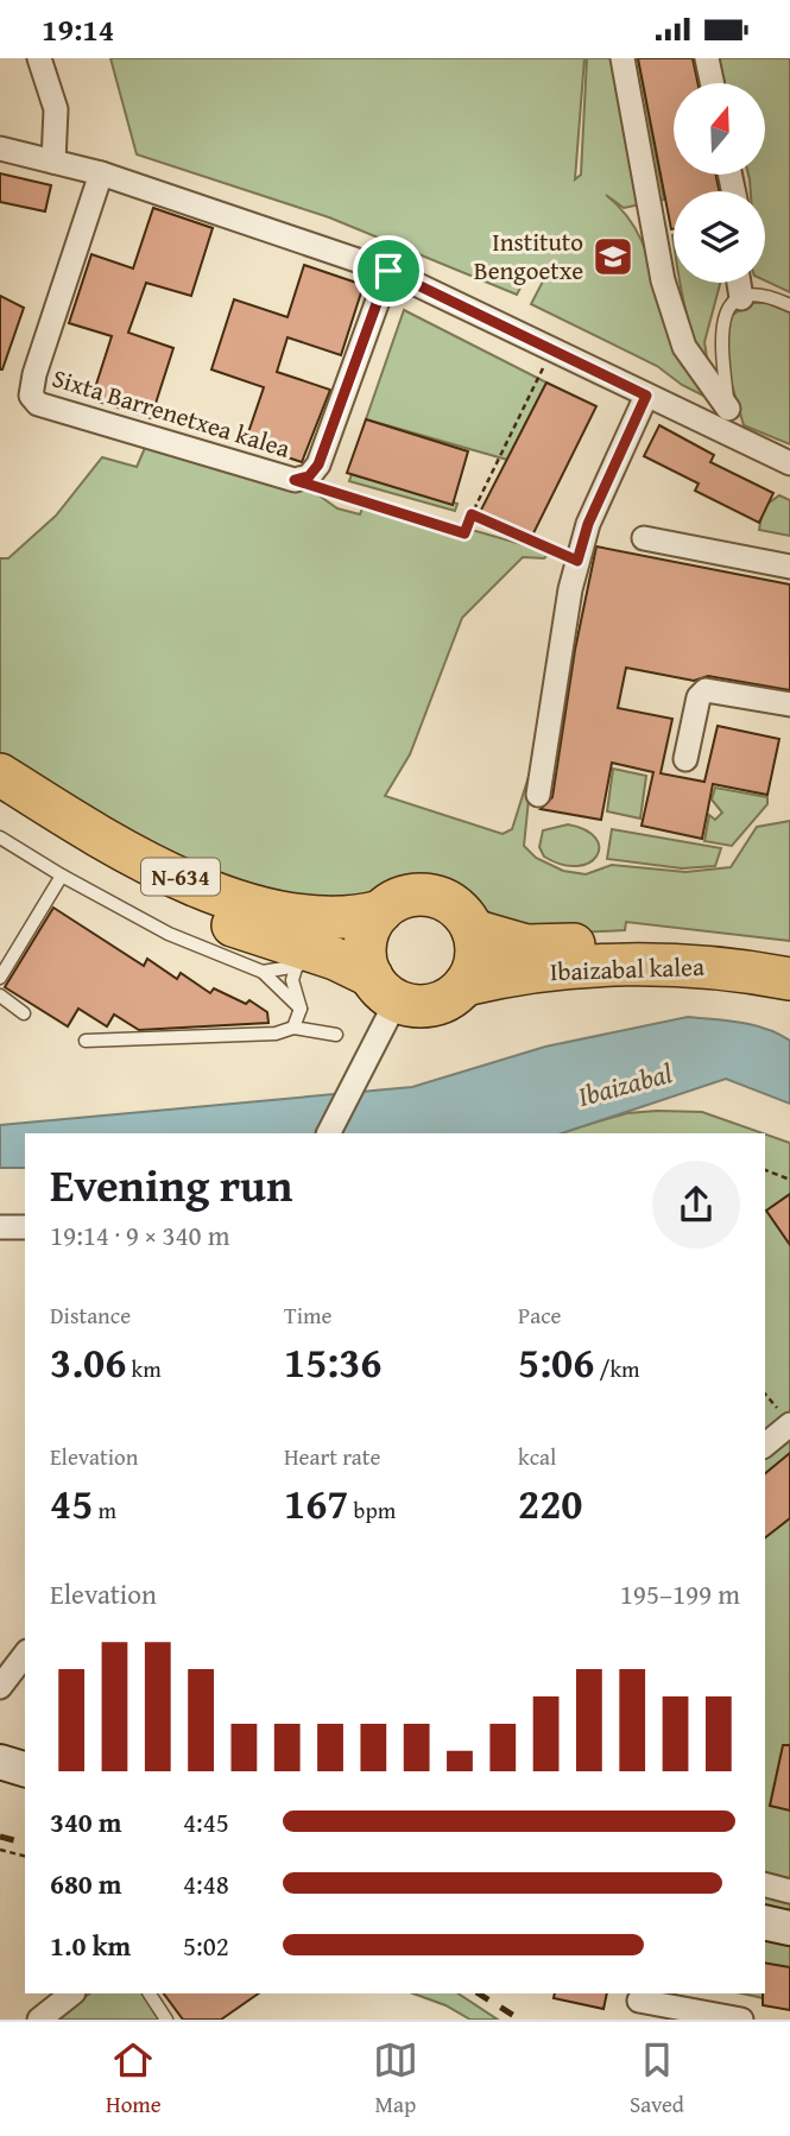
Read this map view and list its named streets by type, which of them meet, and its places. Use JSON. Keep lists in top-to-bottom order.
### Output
{
  "streets": {
    "highway": ["N-634", "Ibaizabal kalea"],
    "street": ["Sixta Barrenetxea kalea"]
  },
  "crossings": [
    ["N-634", "Ibaizabal kalea"]
  ],
  "water": ["Ibaizabal"],
  "places": {
    "school or university": ["Instituto Bengoetxe"]
  },
  "north": "top",
  "page": {
    "status": "19:14",
    "heading": ["Evening run", "19:14 · 9 × 340 m"],
    "stats": [
      ["Distance", "3.06 km"],
      ["Time", "15:36"],
      ["Pace", "5:06 /km"],
      ["Elevation", "45 m"],
      ["Heart rate", "167 bpm"],
      ["kcal", "220"]
    ],
    "chart": ["Elevation", "195–199 m"],
    "list": [
      {
        "name": "340 m",
        "note": "4:45"
      },
      {
        "name": "680 m",
        "note": "4:48"
      },
      {
        "name": "1.0 km",
        "note": "5:02"
      }
    ],
    "tabs": ["Home", "Map", "Saved"]
  }
}
